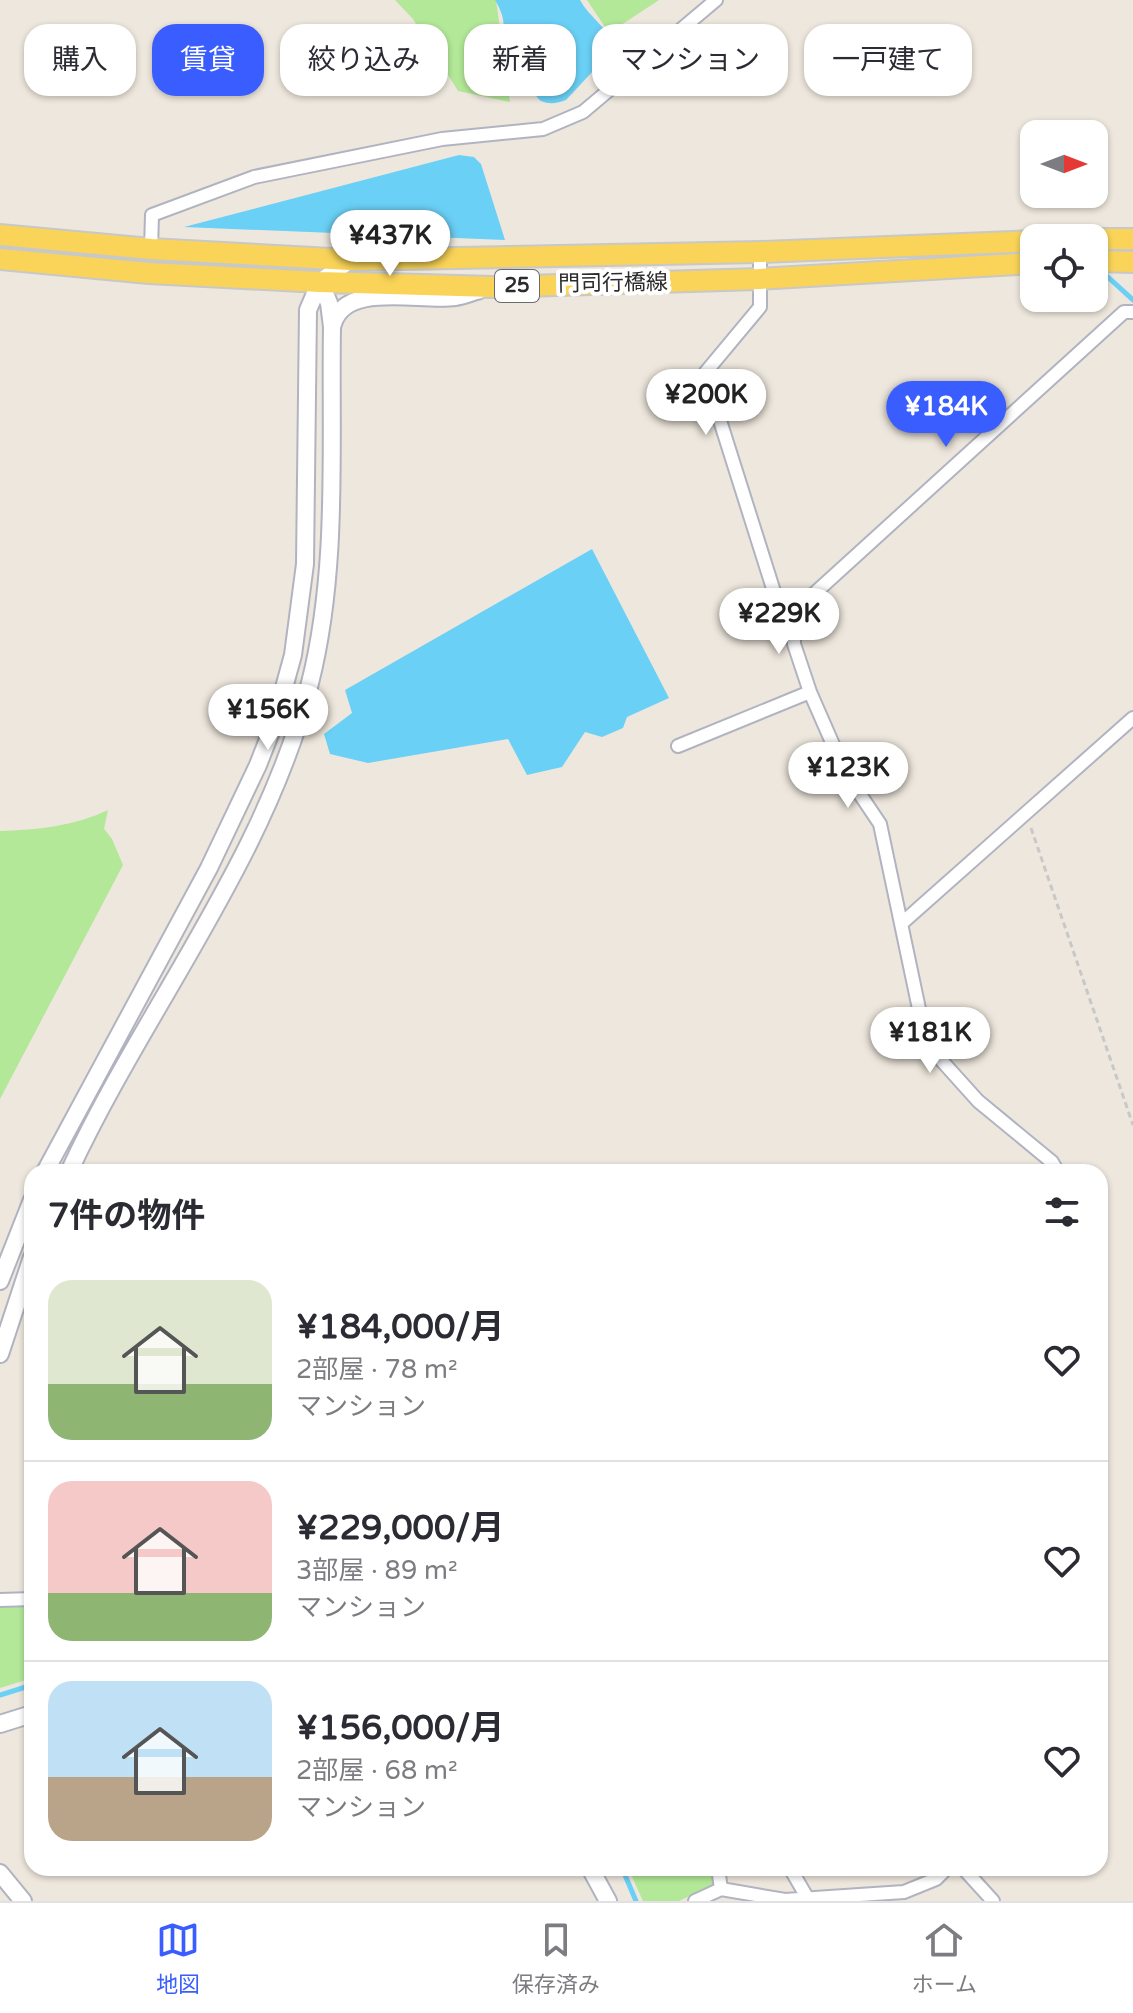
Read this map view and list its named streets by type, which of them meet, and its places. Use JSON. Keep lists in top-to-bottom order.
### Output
{
  "streets": {
    "main road": ["門司行橋線", "25"]
  },
  "north": "right",
  "page": {
    "chip": [
      "購入",
      "賃貸",
      "絞り込み",
      "新着",
      "マンション",
      "一戸建て"
    ],
    "price": [
      "¥437K",
      "¥200K",
      "¥184K",
      "¥229K",
      "¥156K",
      "¥123K",
      "¥181K"
    ],
    "heading": "7件の物件",
    "list": [
      {
        "name": "¥184,000/月",
        "note": "2部屋 · 78 m² · マンション"
      },
      {
        "name": "¥229,000/月",
        "note": "3部屋 · 89 m² · マンション"
      },
      {
        "name": "¥156,000/月",
        "note": "2部屋 · 68 m² · マンション"
      }
    ],
    "tabs": ["地図", "保存済み", "ホーム"]
  }
}
